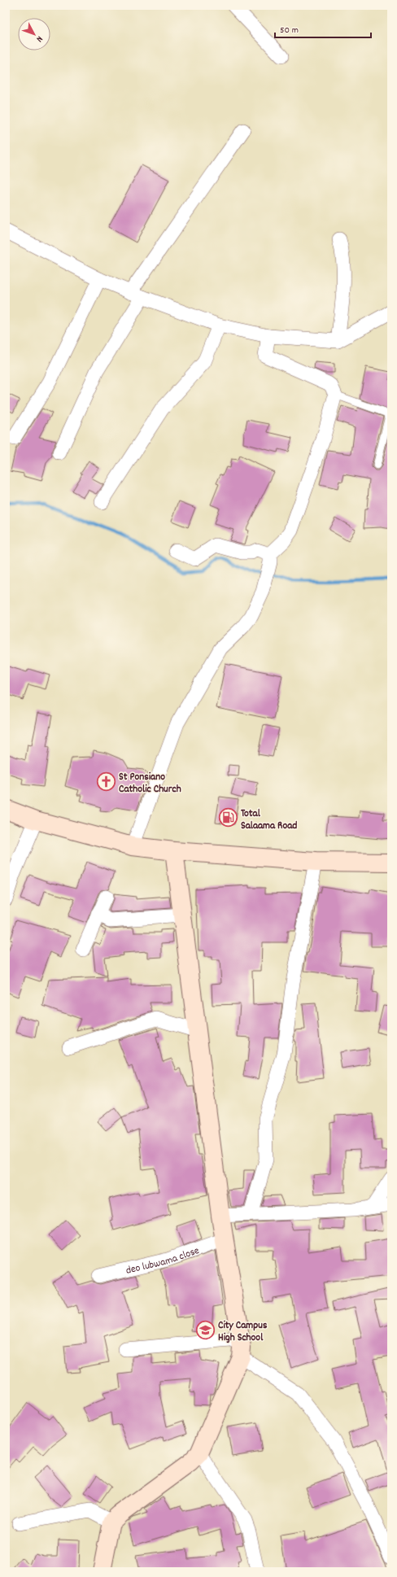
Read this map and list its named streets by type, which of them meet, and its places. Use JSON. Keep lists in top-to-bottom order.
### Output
{
  "streets": {
    "street": ["deo lubwama close"]
  },
  "places": {
    "church": ["St Ponsiano Catholic Church"],
    "fuel station": ["Total Salaama Road"],
    "school or university": ["City Campus High School"]
  },
  "scale_bar": "50 m",
  "north": "bottom right"
}
